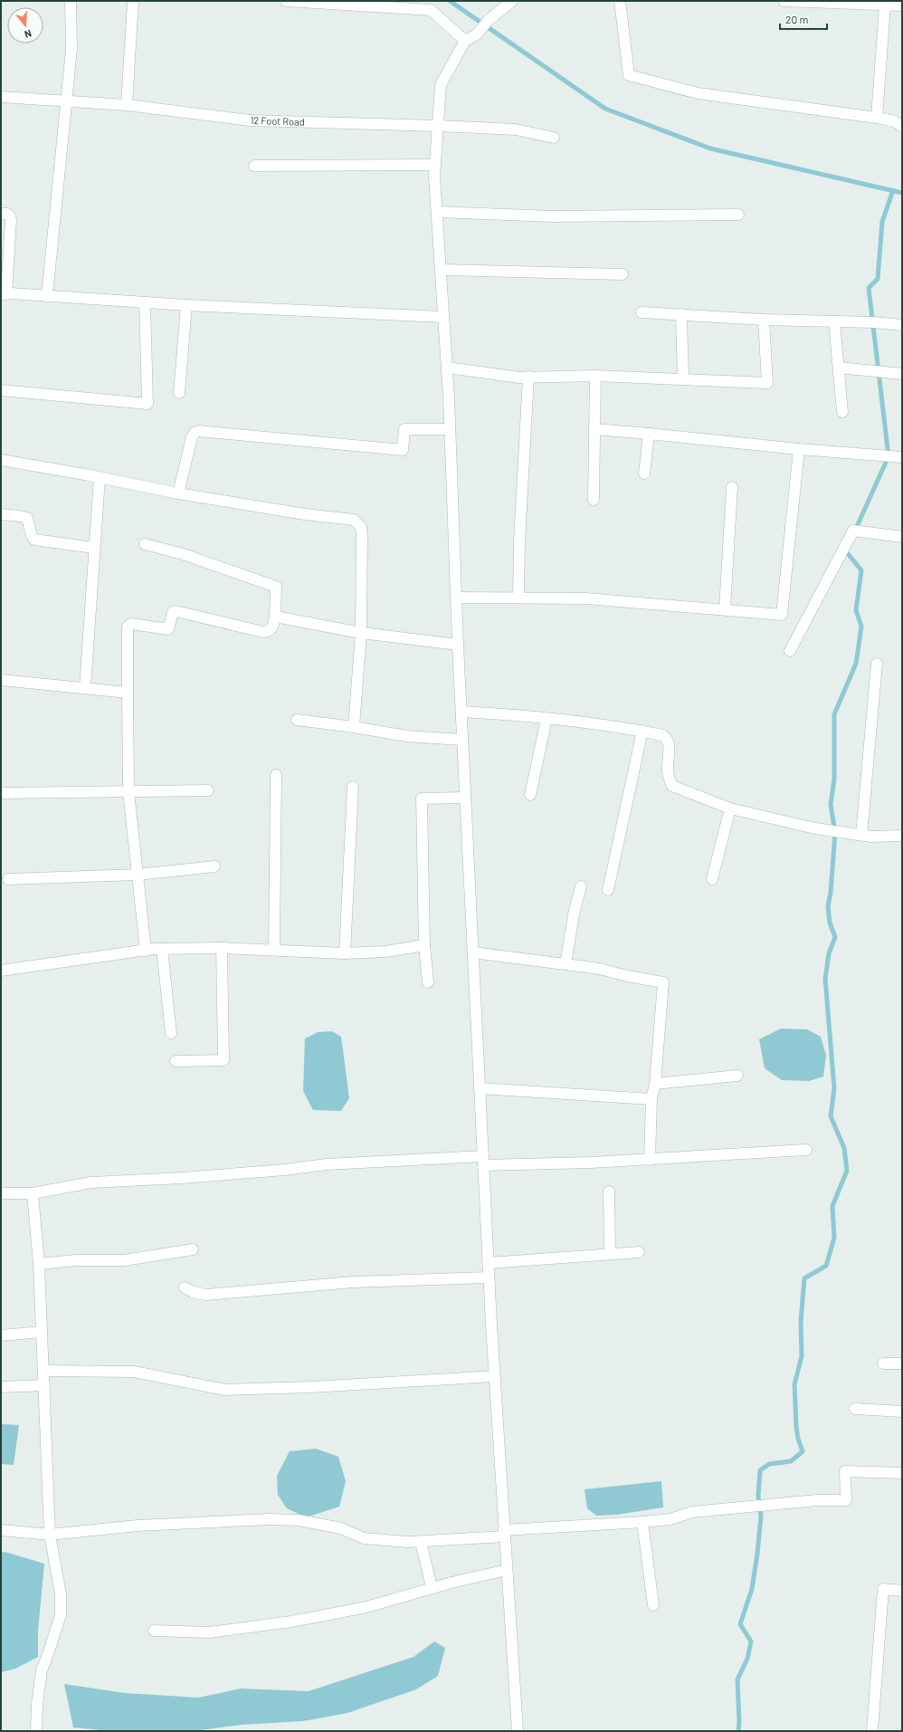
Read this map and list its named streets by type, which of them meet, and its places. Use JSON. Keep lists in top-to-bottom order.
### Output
{
  "streets": {
    "street": ["12 Foot Road"]
  },
  "scale_bar": "20 m",
  "north": "bottom"
}
